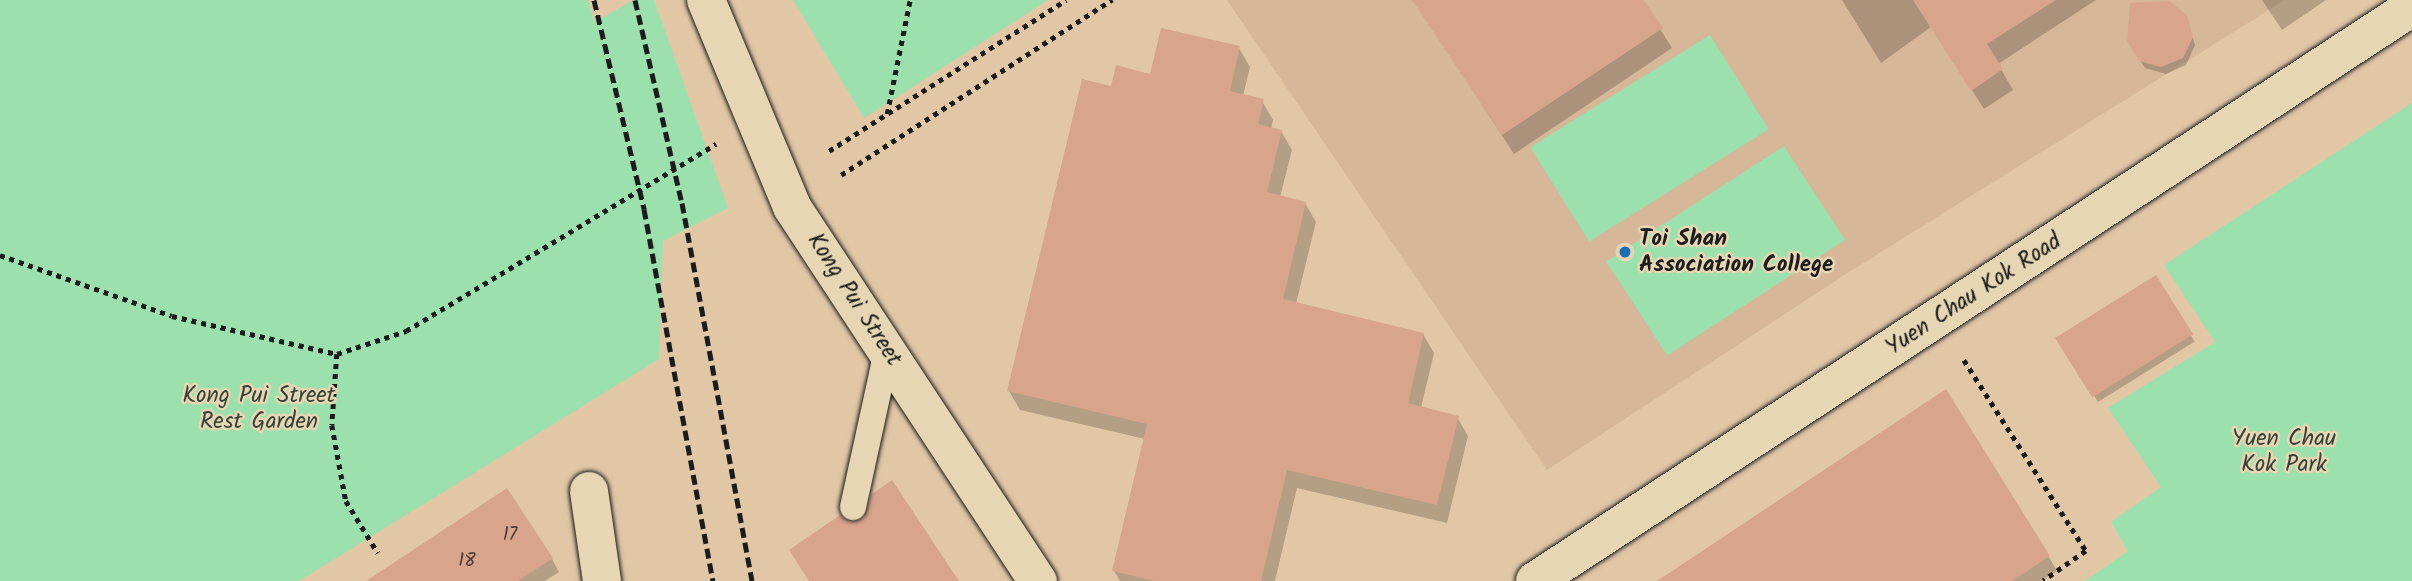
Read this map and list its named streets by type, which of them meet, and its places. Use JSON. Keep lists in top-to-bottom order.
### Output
{
  "streets": {
    "street": ["Yuen Chau Kok Road", "Kong Pui Street"]
  },
  "parks": ["Kong Pui Street Rest Garden", "Yuen Chau Kok Park"],
  "places": ["Toi Shan Association College"],
  "house_numbers": ["17", "18"]
}
